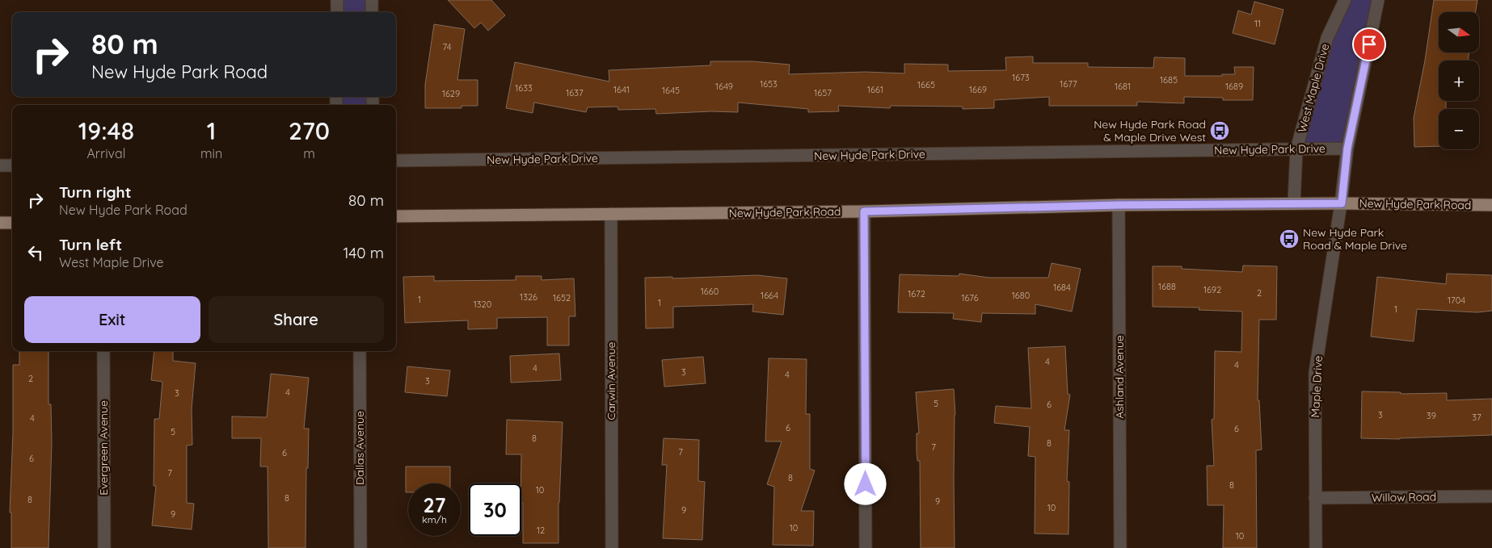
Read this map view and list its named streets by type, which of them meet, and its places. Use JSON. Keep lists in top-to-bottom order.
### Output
{
  "streets": {
    "main road": ["New Hyde Park Road"],
    "street": [
      "West Maple Drive",
      "New Hyde Park Drive",
      "Ashland Avenue",
      "Carwin Avenue",
      "Maple Drive",
      "Evergreen Avenue",
      "Dallas Avenue",
      "Willow Road"
    ]
  },
  "crossings": [
    ["West Maple Drive", "New Hyde Park Drive"],
    ["West Maple Drive", "New Hyde Park Road"],
    ["New Hyde Park Road", "Ashland Avenue"],
    ["New Hyde Park Road", "Carwin Avenue"],
    ["New Hyde Park Road", "Maple Drive"],
    ["Maple Drive", "Willow Road"]
  ],
  "places": {
    "bus stop": ["New Hyde Park Road & Maple Drive West", "New Hyde Park Road & Maple Drive"]
  },
  "house_numbers": [
    "11",
    "74",
    "1673",
    "1685",
    "1653",
    "1677",
    "1665",
    "1649",
    "1681",
    "1689",
    "1633",
    "1641",
    "1661",
    "1669",
    "1645",
    "1637",
    "1657",
    "1629",
    "1688",
    "1684",
    "1692",
    "1660",
    "2",
    "1672",
    "1664",
    "1680",
    "1326",
    "1652",
    "1676",
    "1",
    "1704",
    "1",
    "1320",
    "1",
    "4",
    "4",
    "4",
    "3",
    "4",
    "2",
    "3",
    "4",
    "3",
    "5",
    "6",
    "3",
    "39",
    "37",
    "4",
    "6",
    "6",
    "5",
    "8",
    "8",
    "7",
    "7",
    "6",
    "6",
    "7",
    "8",
    "8",
    "10",
    "8",
    "8",
    "9",
    "10",
    "9",
    "9",
    "10",
    "12",
    "10"
  ],
  "north": "right",
  "page": {
    "map_buttons": ["+", "−"],
    "turn": ["80 m", "New Hyde Park Road"],
    "eta": [
      "19:48",
      "Arrival",
      "1",
      "min",
      "270",
      "m"
    ],
    "list": [
      {
        "name": "Turn right",
        "note": "New Hyde Park Road",
        "value": "80 m"
      },
      {
        "name": "Turn left",
        "note": "West Maple Drive",
        "value": "140 m"
      }
    ],
    "buttons": ["Exit", "Share"],
    "speed": "27 km/h",
    "limit": "30"
  }
}
